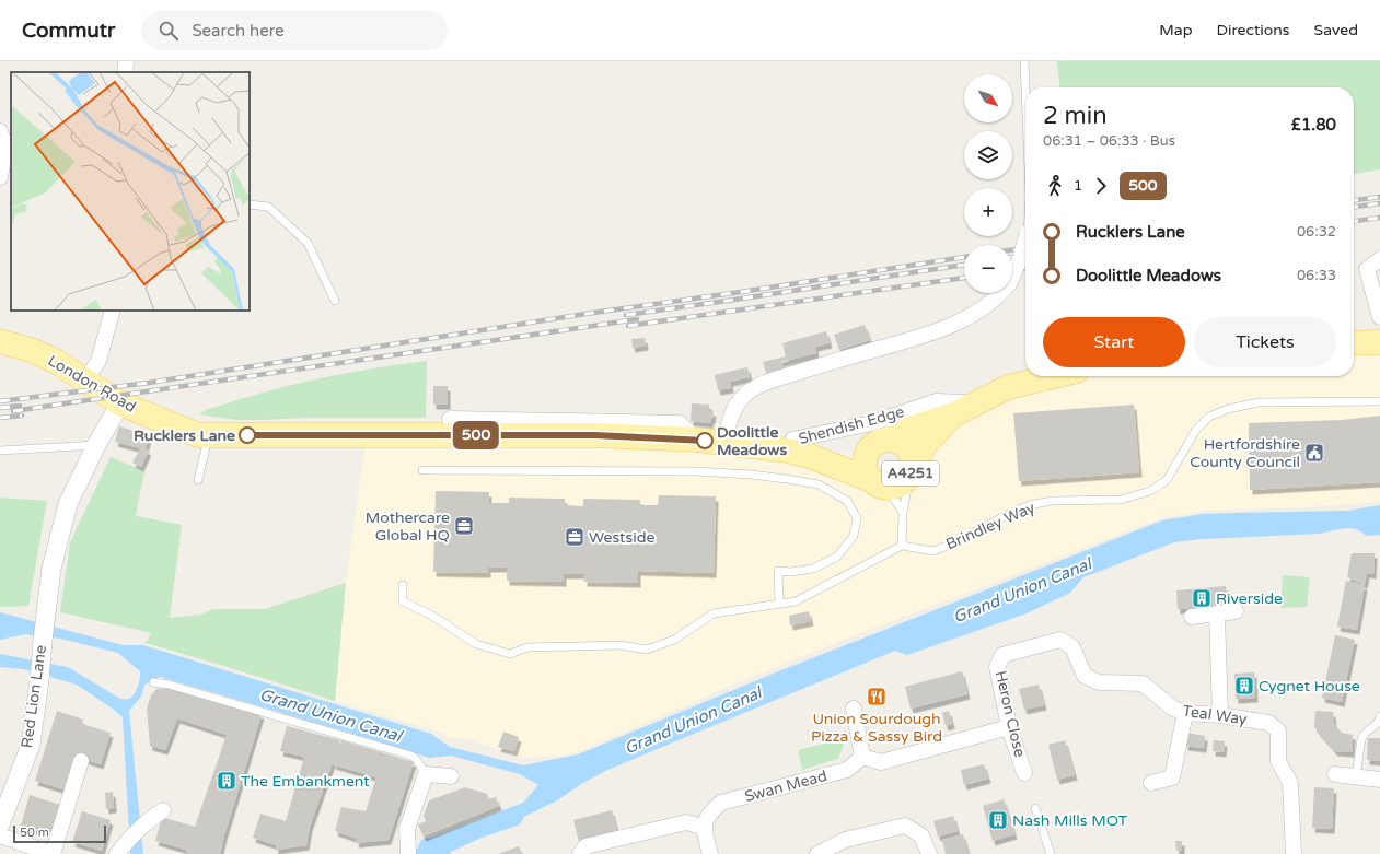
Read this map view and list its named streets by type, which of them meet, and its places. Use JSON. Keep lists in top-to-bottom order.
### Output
{
  "streets": {
    "main road": ["London Road", "A4251"],
    "street": [
      "Shendish Edge",
      "Red Lion Lane",
      "Heron Close",
      "Teal Way",
      "Swan Mead"
    ],
    "lane": ["Brindley Way"]
  },
  "crossings": [
    ["London Road", "Shendish Edge"],
    ["London Road", "A4251"],
    ["London Road", "Red Lion Lane"],
    ["Heron Close", "Teal Way"]
  ],
  "water": ["Grand Union Canal"],
  "places": {
    "other": ["Rucklers Lane", "Doolittle Meadows"],
    "public building": ["Hertfordshire County Council"],
    "office": ["Mothercare Global HQ", "Westside"],
    "building": [
      "Riverside",
      "Cygnet House",
      "The Embankment",
      "Nash Mills MOT"
    ],
    "restaurant": ["Union Sourdough Pizza & Sassy Bird"]
  },
  "lines": ["bus line 500"],
  "scale_bar": "50 m",
  "north": "bottom right",
  "page": {
    "header": "Commutr",
    "search": "Search here",
    "nav": ["Map", "Directions", "Saved"],
    "on_map": "500",
    "map_buttons": ["+", "−"],
    "heading": ["2 min", "06:31 – 06:33 · Bus", "£1.80"],
    "legs": ["1", "500"],
    "list": [
      {
        "name": "Rucklers Lane",
        "value": "06:32"
      },
      {
        "name": "Doolittle Meadows",
        "value": "06:33"
      }
    ],
    "buttons": ["Start", "Tickets"],
    "scale": "50 m"
  }
}
